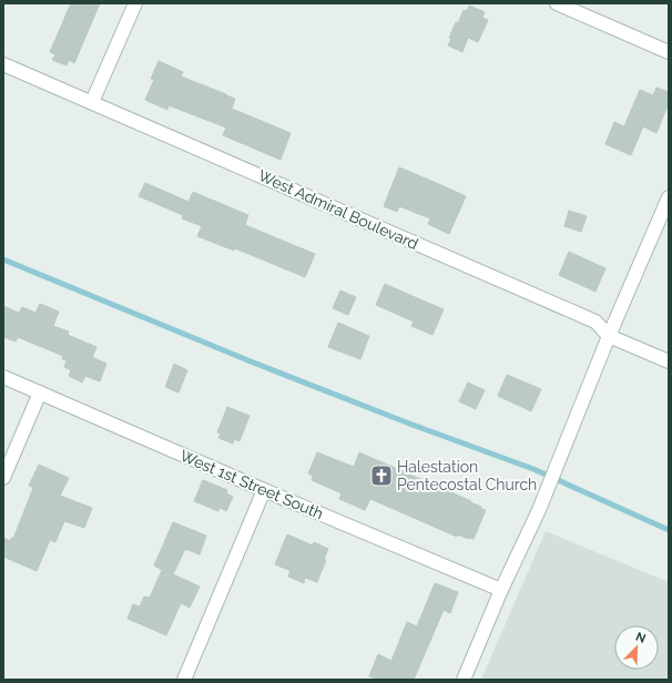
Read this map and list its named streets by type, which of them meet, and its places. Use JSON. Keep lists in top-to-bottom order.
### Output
{
  "streets": {
    "street": ["West Admiral Boulevard", "West 1st Street South"]
  },
  "places": {
    "church": ["Halestation Pentecostal Church"]
  },
  "north": "top right"
}
